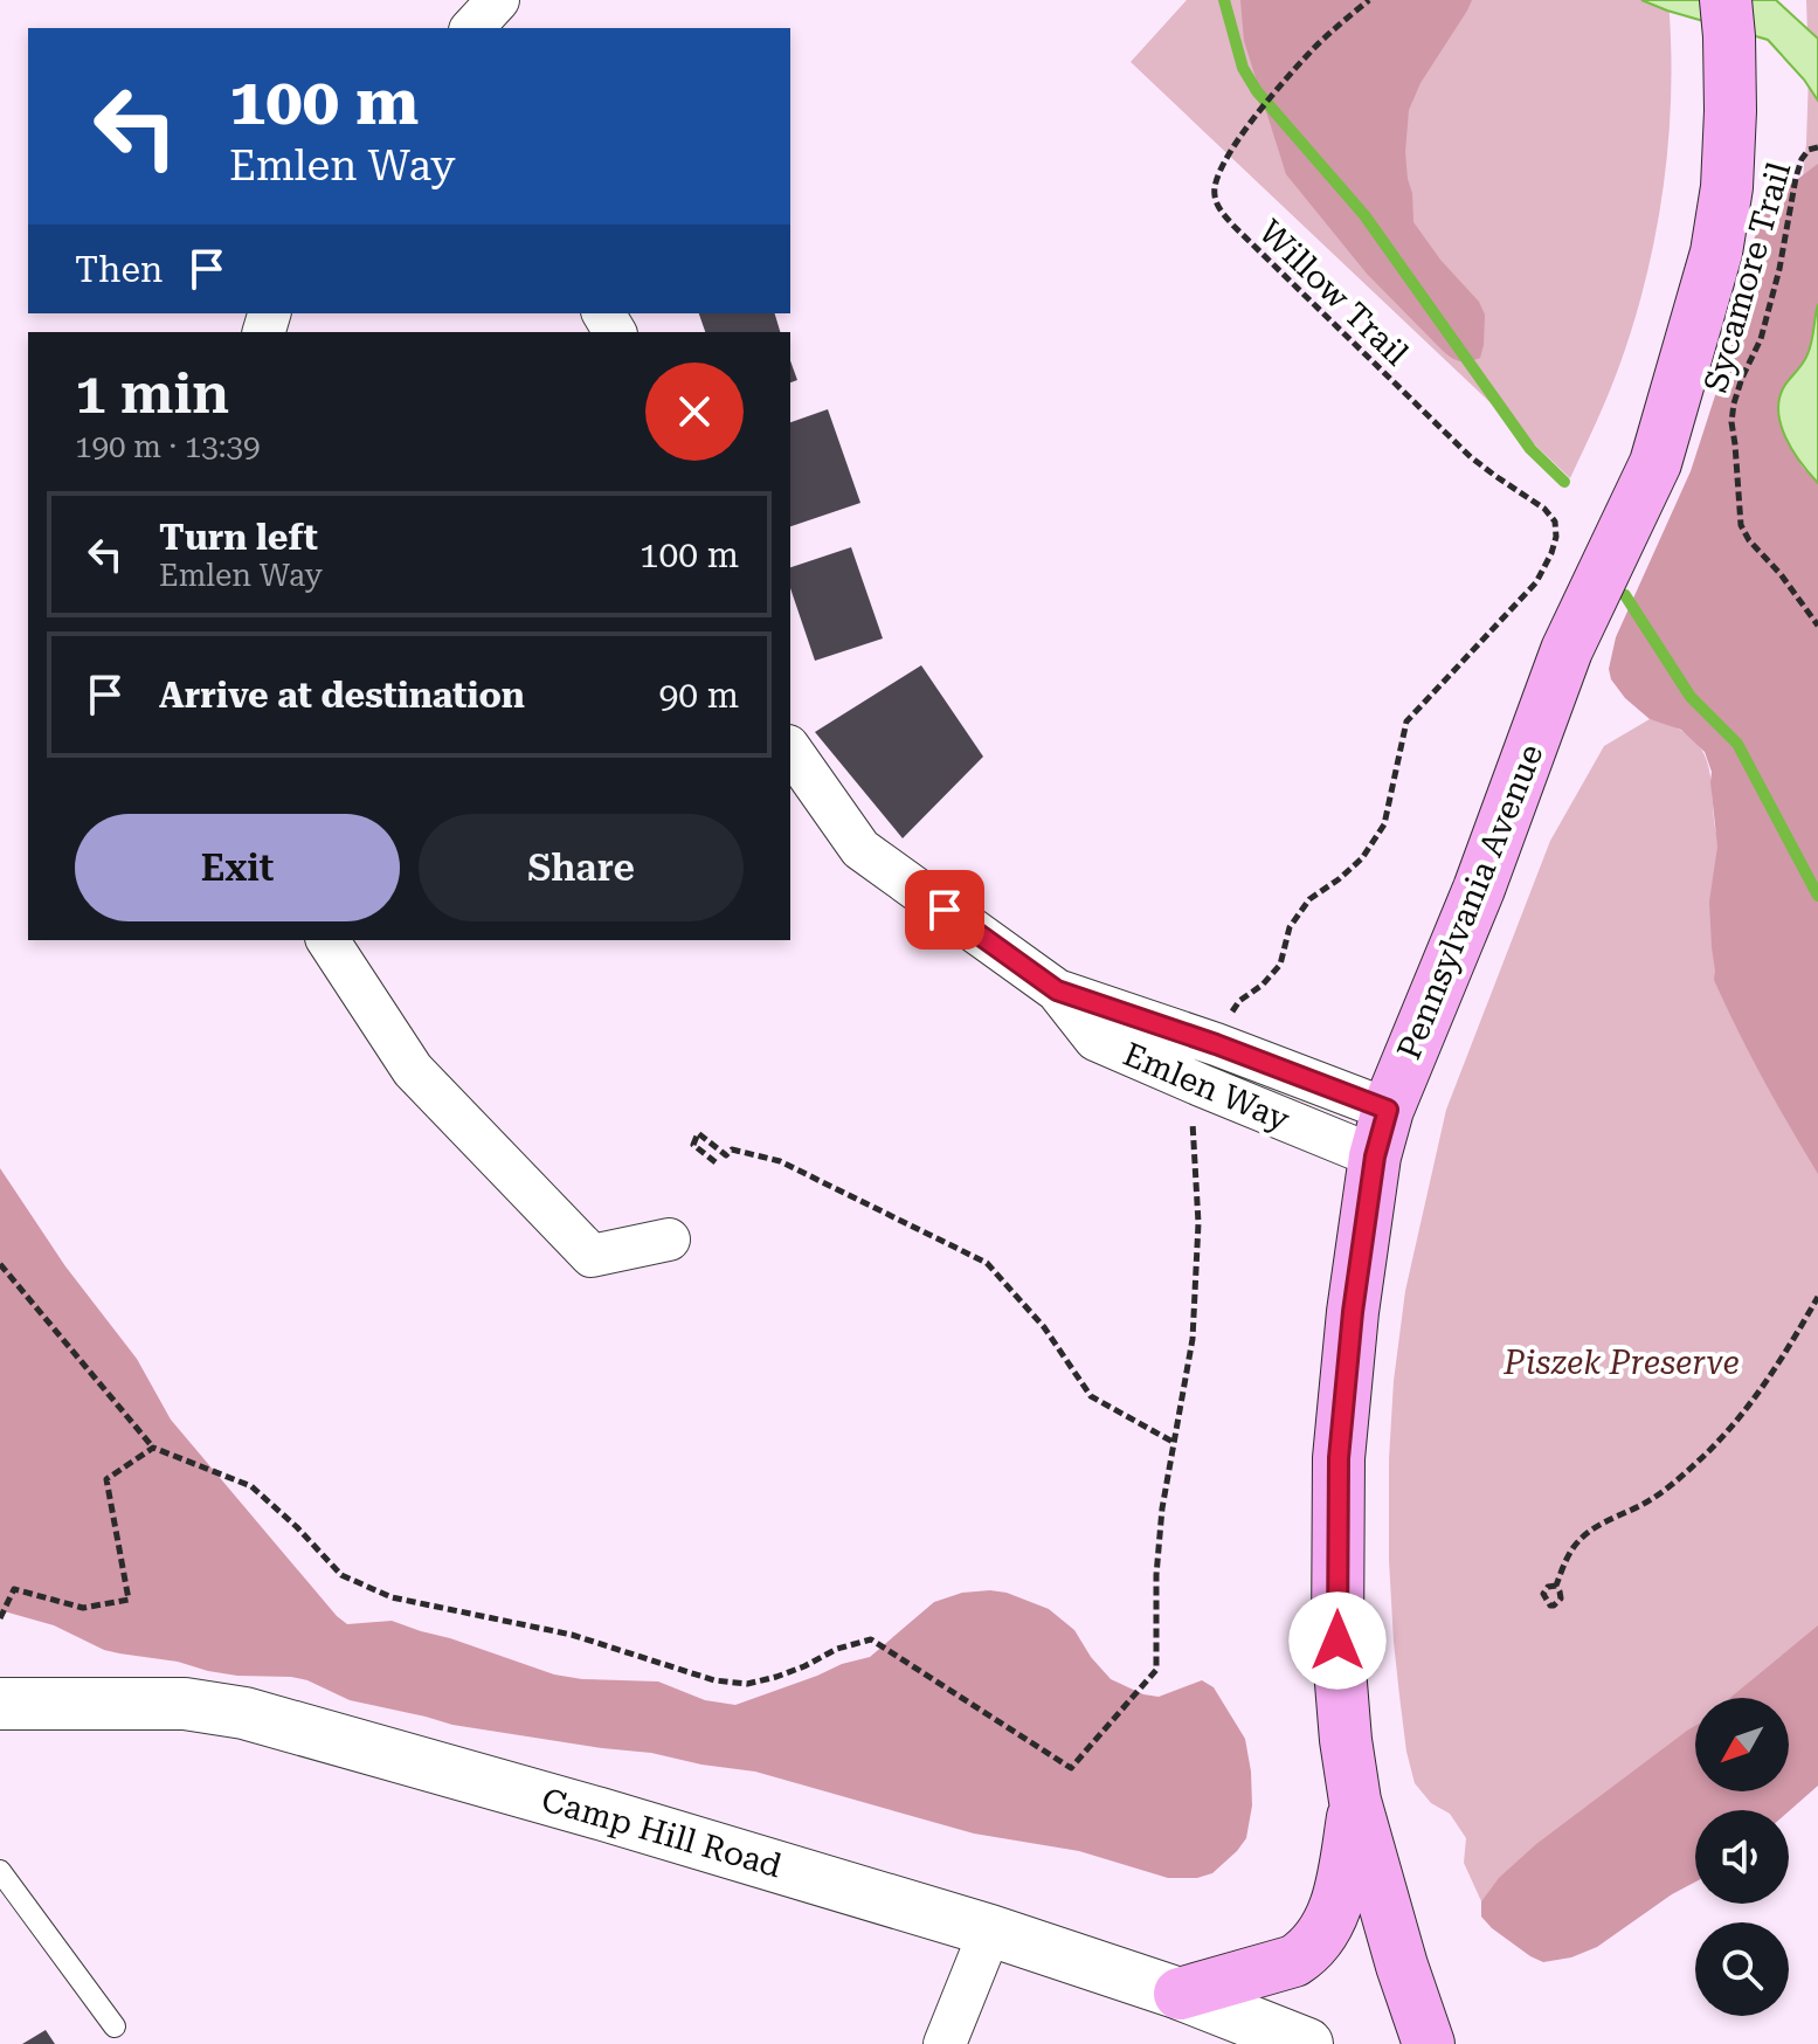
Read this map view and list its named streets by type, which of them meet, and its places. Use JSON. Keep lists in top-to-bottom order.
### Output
{
  "streets": {
    "main road": ["Pennsylvania Avenue"],
    "street": ["Emlen Way", "Camp Hill Road"],
    "path": ["Sycamore Trail", "Willow Trail"]
  },
  "crossings": [
    ["Willow Trail", "Emlen Way"],
    ["Pennsylvania Avenue", "Emlen Way"]
  ],
  "parks": ["Piszek Preserve"],
  "north": "bottom left",
  "page": {
    "turn": ["100 m", "Emlen Way"],
    "then": "Then",
    "heading": ["1 min", "190 m · 13:39"],
    "list": [
      {
        "name": "Turn left",
        "note": "Emlen Way",
        "value": "100 m"
      },
      {
        "name": "Arrive at destination",
        "value": "90 m"
      }
    ],
    "buttons": ["Exit", "Share"]
  }
}
